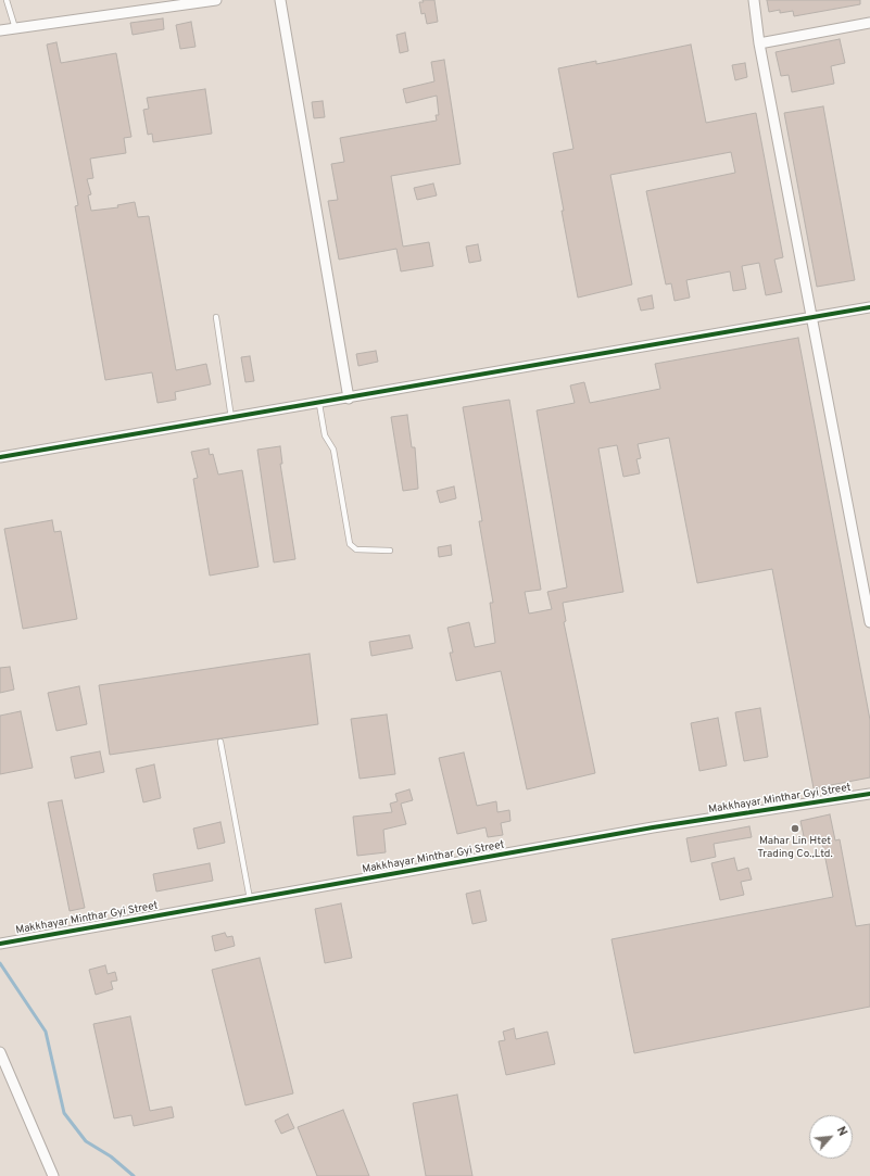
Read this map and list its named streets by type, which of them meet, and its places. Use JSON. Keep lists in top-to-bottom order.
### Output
{
  "streets": {
    "street": ["Makkhayar Minthar Gyi Street"]
  },
  "places": ["Mahar Lin Htet Trading Co.,Ltd."],
  "north": "top right"
}
